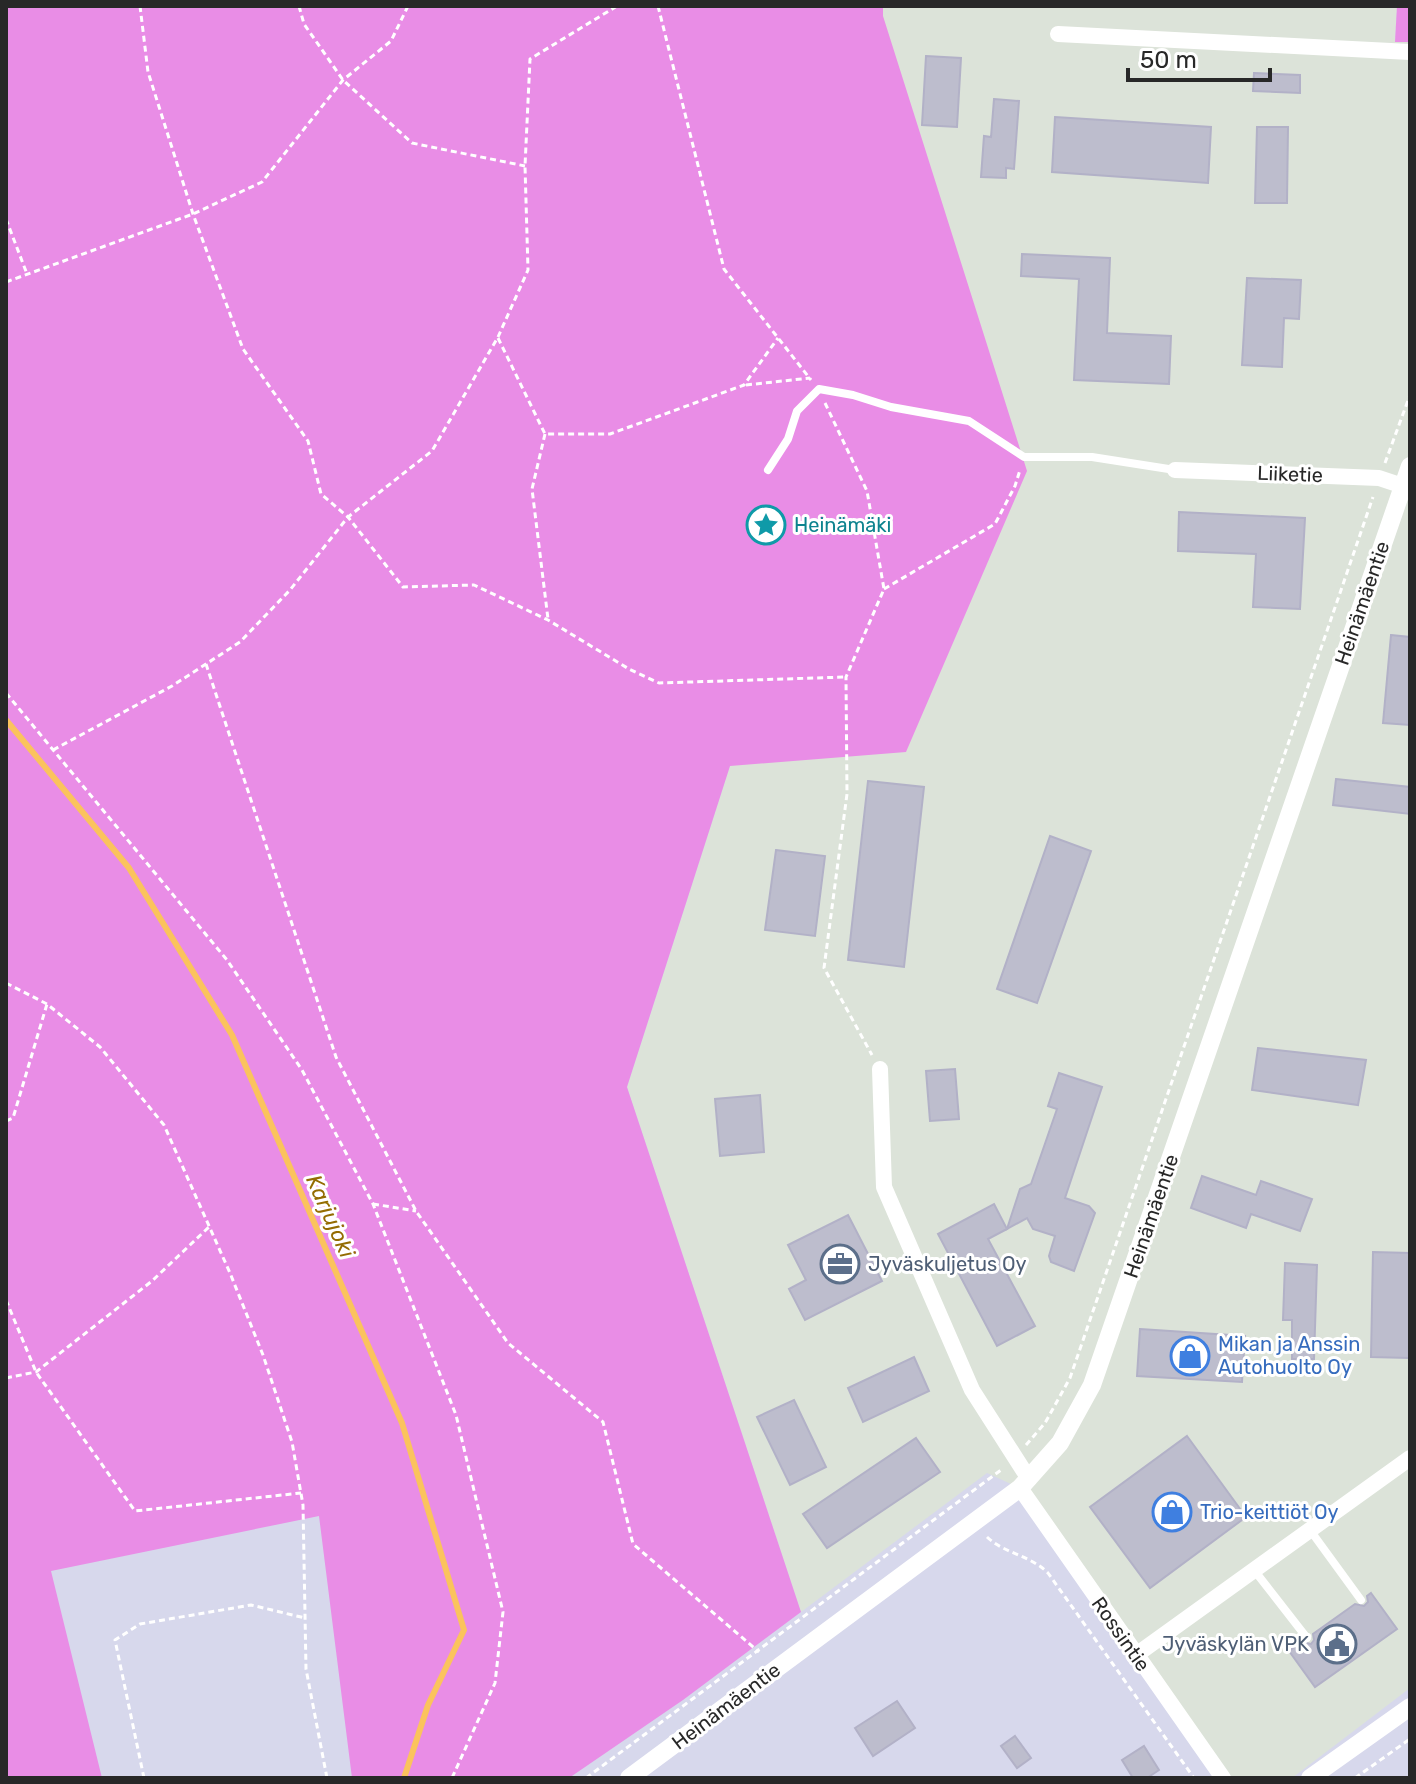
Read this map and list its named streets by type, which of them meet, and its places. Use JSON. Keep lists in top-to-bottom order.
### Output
{
  "streets": {
    "street": ["Liiketie", "Heinämäentie", "Rossintie"]
  },
  "crossings": [
    ["Liiketie", "Heinämäentie"],
    ["Heinämäentie", "Rossintie"]
  ],
  "water": ["Karjujoki"],
  "places": {
    "place": ["Heinämäki"],
    "office": ["Jyväskuljetus Oy"],
    "shop": ["Mikan ja Anssin Autohuolto Oy", "Trio-keittiöt Oy"],
    "public building": ["Jyväskylän VPK"]
  },
  "scale_bar": "50 m"
}
